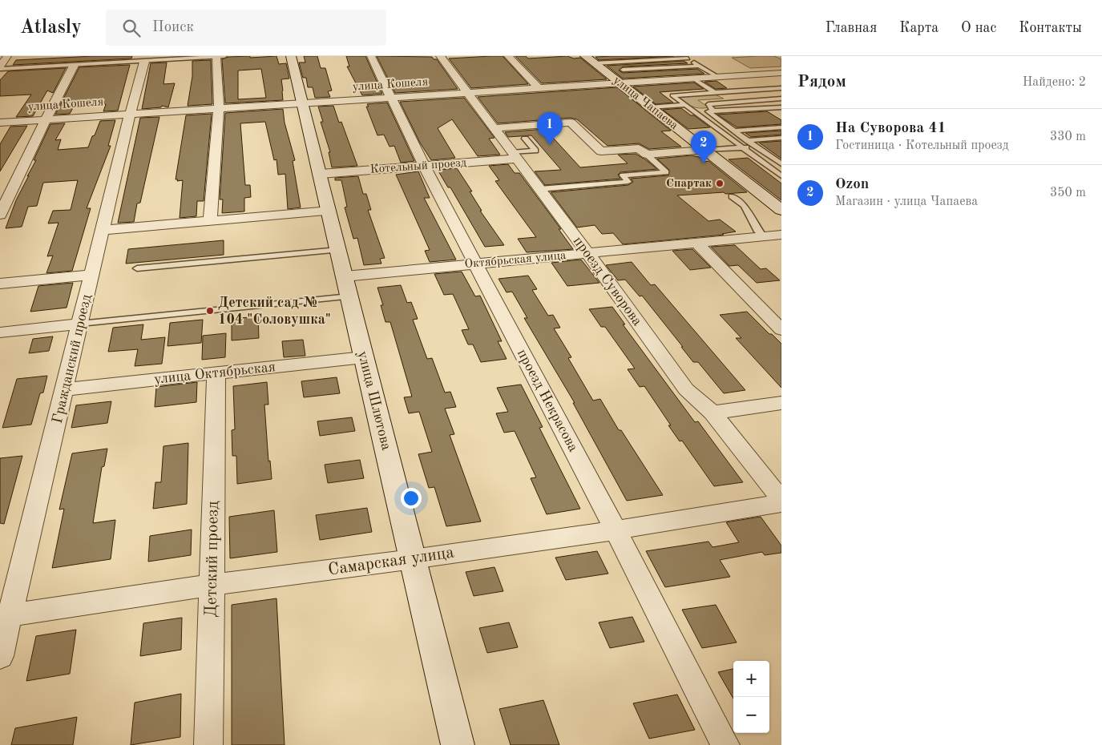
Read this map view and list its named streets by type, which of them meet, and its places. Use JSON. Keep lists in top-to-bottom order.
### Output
{
  "streets": {
    "main road": ["улица Чапаева", "улица Шлютова"],
    "street": [
      "улица Кошеля",
      "Котельный проезд",
      "Октябрьская улица",
      "проезд Суворова",
      "Гражданский проезд",
      "улица Октябрьская",
      "проезд Некрасова",
      "Детский проезд",
      "Самарская улица"
    ]
  },
  "crossings": [
    ["улица Кошеля", "улица Чапаева"],
    ["улица Кошеля", "проезд Суворова"],
    ["улица Кошеля", "Гражданский проезд"],
    ["улица Кошеля", "улица Шлютова"],
    ["улица Кошеля", "проезд Некрасова"],
    ["Котельный проезд", "проезд Суворова"],
    ["Котельный проезд", "улица Шлютова"],
    ["Котельный проезд", "проезд Некрасова"],
    ["Октябрьская улица", "проезд Суворова"],
    ["Октябрьская улица", "улица Шлютова"],
    ["Октябрьская улица", "проезд Некрасова"],
    ["проезд Суворова", "Самарская улица"],
    ["Гражданский проезд", "улица Октябрьская"],
    ["Гражданский проезд", "Самарская улица"],
    ["улица Октябрьская", "улица Шлютова"],
    ["улица Октябрьская", "Детский проезд"],
    ["улица Шлютова", "Самарская улица"],
    ["проезд Некрасова", "Самарская улица"],
    ["Детский проезд", "Самарская улица"]
  ],
  "places": ["Спартак", "Детский сад № 104 \"Соловушка\""],
  "page": {
    "header": "Atlasly",
    "search": "Поиск",
    "nav": [
      "Главная",
      "Карта",
      "О нас",
      "Контакты"
    ],
    "heading": ["Рядом", "Найдено: 2"],
    "list": [
      {
        "mark": "1",
        "name": "На Суворова 41",
        "note": "Гостиница · Котельный проезд",
        "value": "330 m"
      },
      {
        "mark": "2",
        "name": "Ozon",
        "note": "Магазин · улица Чапаева",
        "value": "350 m"
      }
    ],
    "pins": ["1", "2"],
    "map_buttons": ["+", "−"]
  }
}
